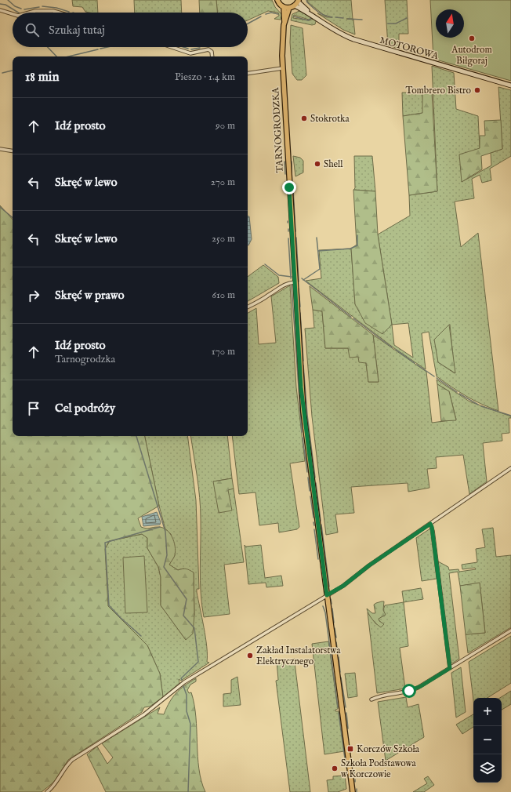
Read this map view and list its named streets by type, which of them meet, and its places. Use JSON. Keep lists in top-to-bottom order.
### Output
{
  "streets": {
    "main road": ["TARNOGRODZKA"],
    "street": ["MOTOROWA"]
  },
  "places": {
    "other": [
      "Autodrom Biłgoraj",
      "Tombrero Bistro",
      "Stokrotka",
      "Shell",
      "Zakład Instalatorstwa Elektrycznego",
      "Szkoła Podstawowa w Korczowie"
    ],
    "transit": ["Korczów Szkoła"]
  },
  "north": "top",
  "page": {
    "search": "Szukaj tutaj",
    "heading": ["18 min", "Pieszo · 1.4 km"],
    "list": [
      ["Idź prosto", "90 m"],
      ["Skręć w lewo", "270 m"],
      ["Skręć w lewo", "250 m"],
      ["Skręć w prawo", "610 m"],
      ["Idź prosto", "Tarnogrodzka", "170 m"],
      "Cel podróży"
    ],
    "map_buttons": ["+", "−"]
  }
}
